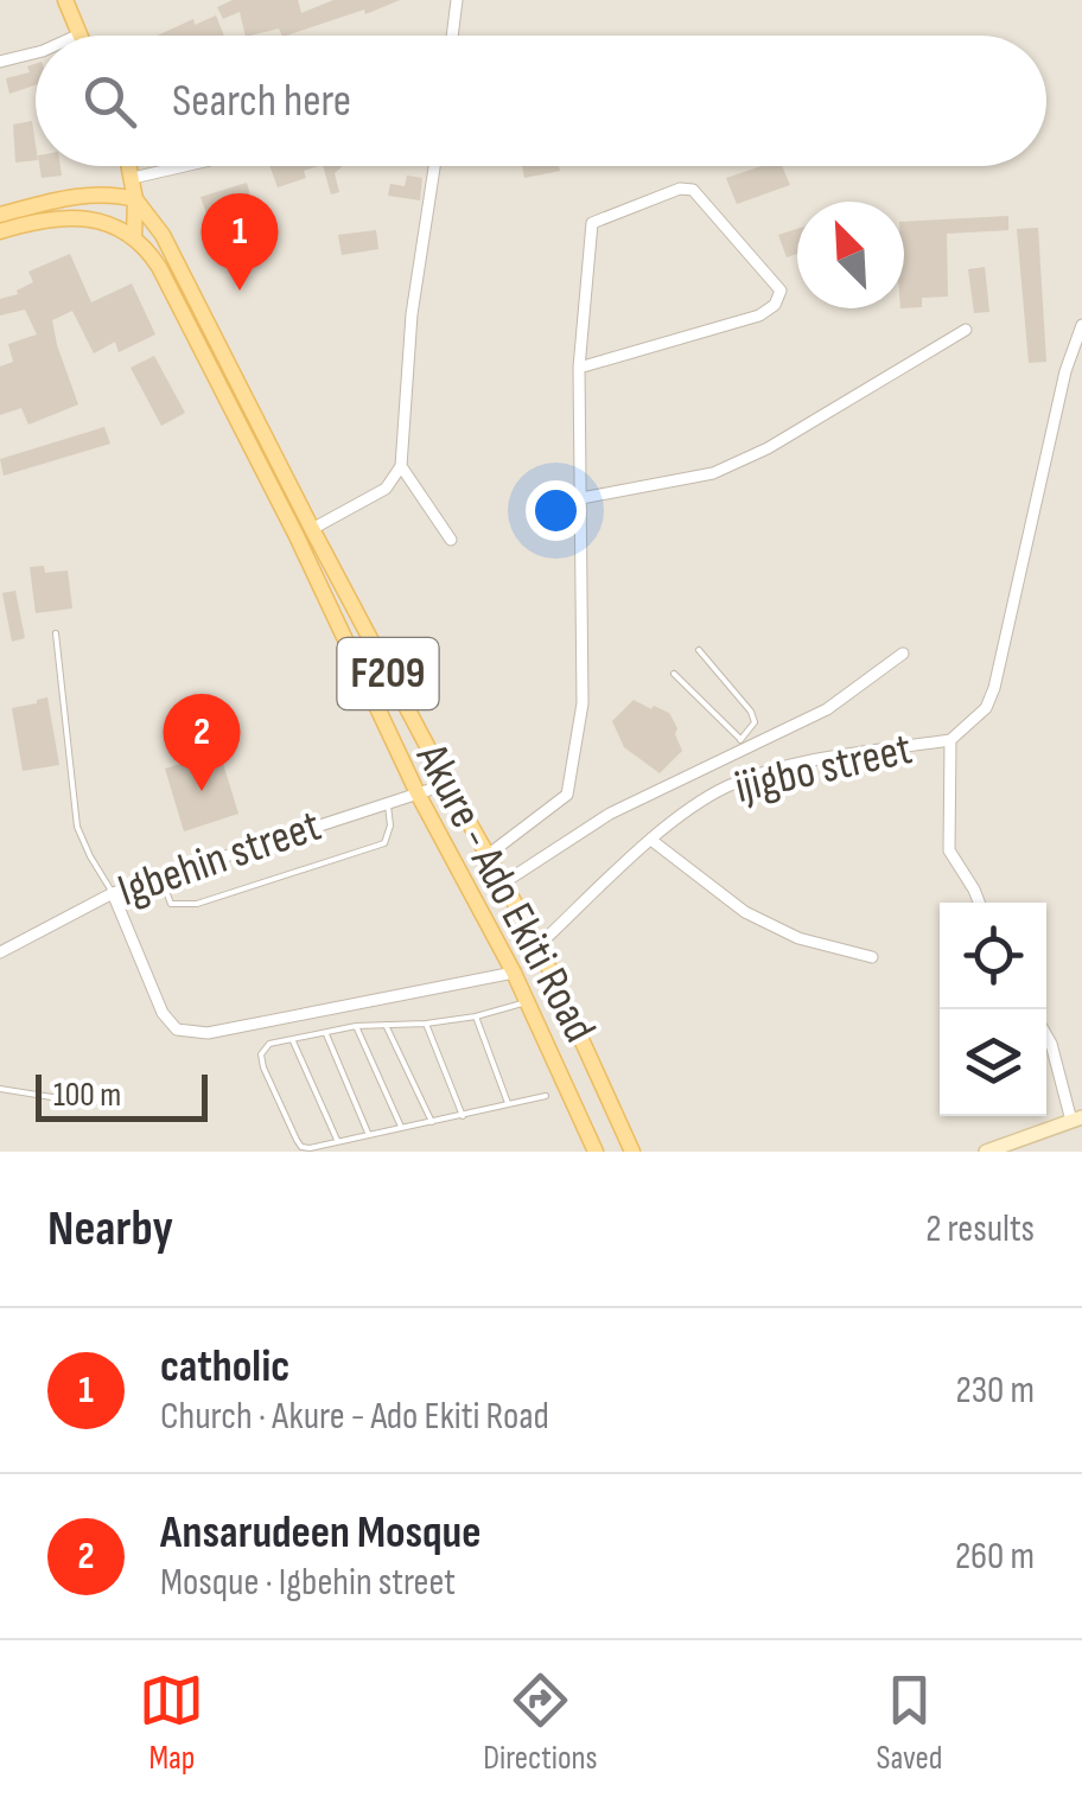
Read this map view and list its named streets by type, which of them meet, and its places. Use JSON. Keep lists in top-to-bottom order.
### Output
{
  "streets": {
    "main road": ["F209", "Akure - Ado Ekiti Road"],
    "street": ["ijigbo street", "Igbehin street"]
  },
  "crossings": [
    ["ijigbo street", "Akure - Ado Ekiti Road"],
    ["Igbehin street", "Akure - Ado Ekiti Road"]
  ],
  "scale_bar": "100 m",
  "north": "top left",
  "page": {
    "search": "Search here",
    "pins": ["1", "2"],
    "scale": "100 m",
    "heading": ["Nearby", "2 results"],
    "list": [
      {
        "mark": "1",
        "name": "catholic",
        "note": "Church · Akure - Ado Ekiti Road",
        "value": "230 m"
      },
      {
        "mark": "2",
        "name": "Ansarudeen Mosque",
        "note": "Mosque · Igbehin street",
        "value": "260 m"
      }
    ],
    "nav": ["Map", "Directions", "Saved"]
  }
}
